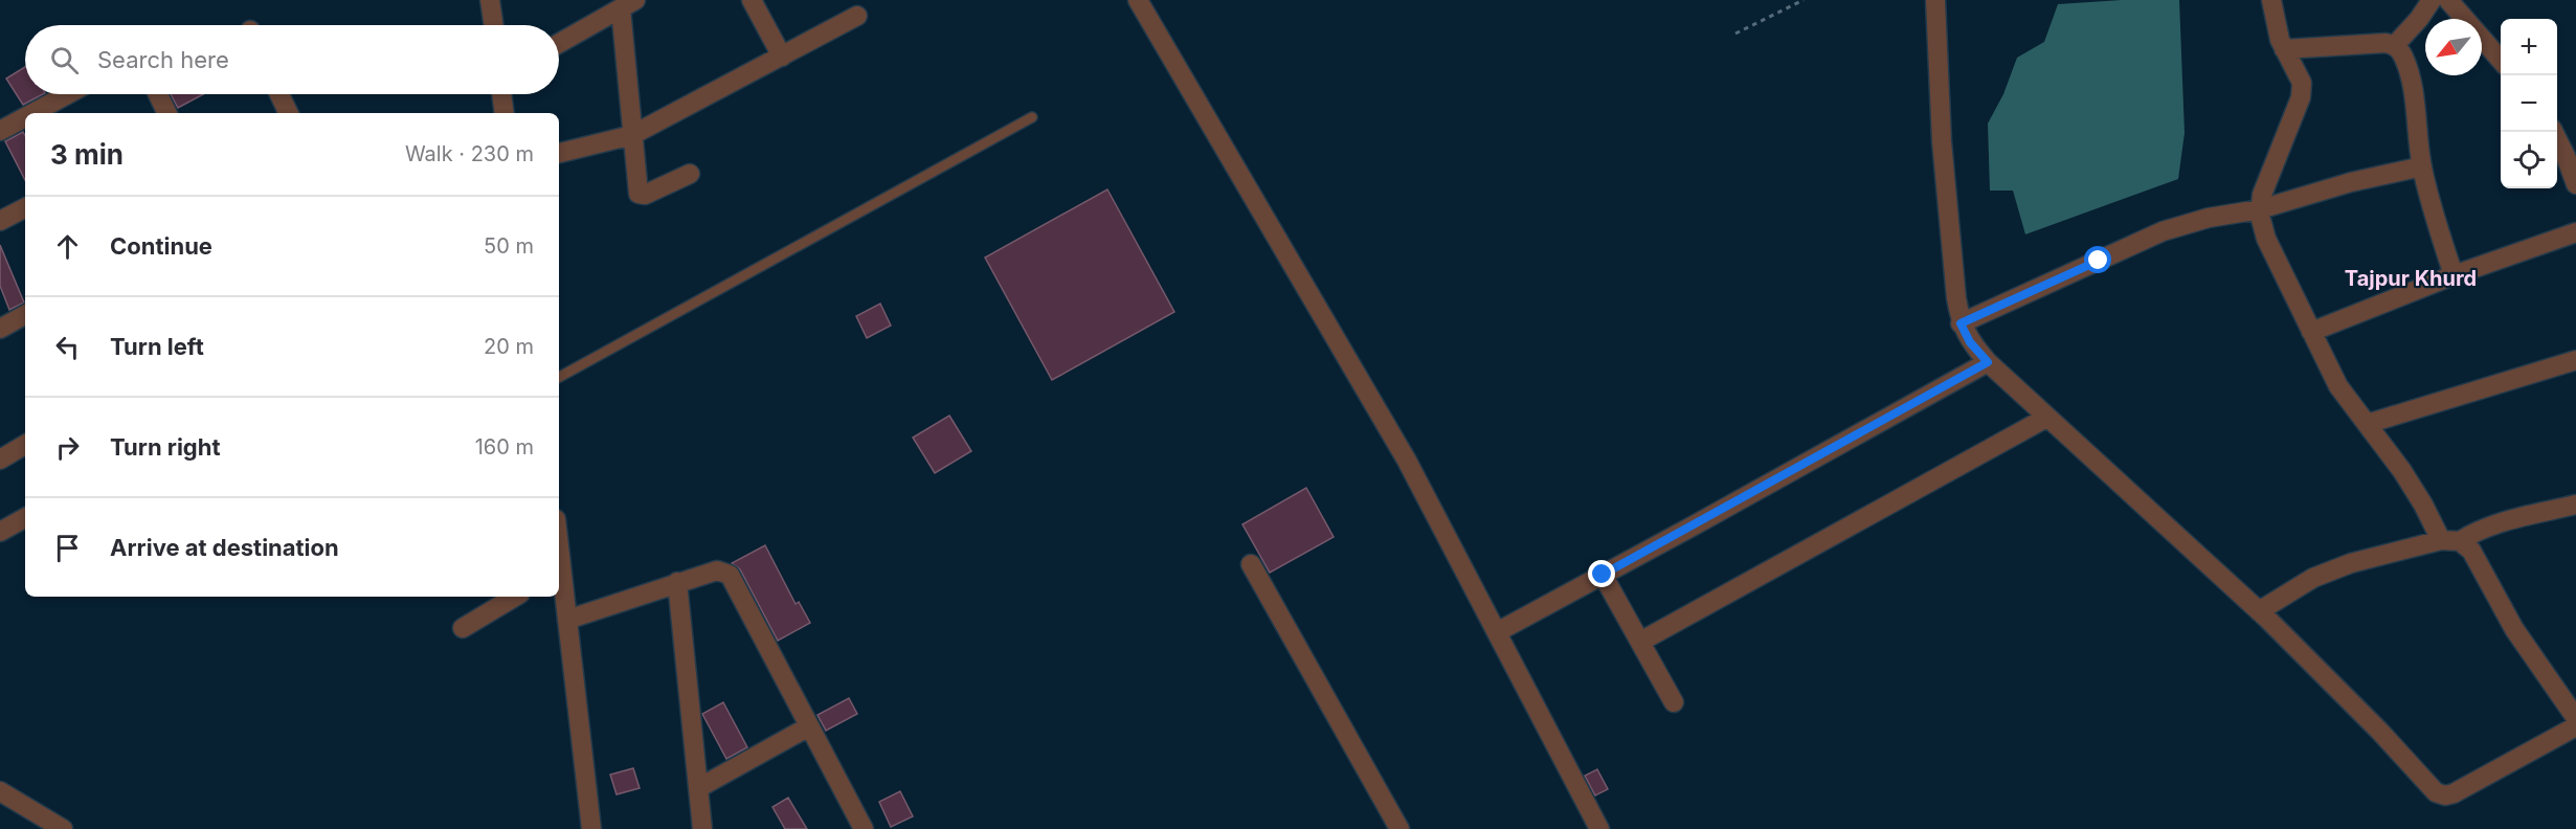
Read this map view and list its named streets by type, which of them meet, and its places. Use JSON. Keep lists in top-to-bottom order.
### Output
{
  "districts": ["Tajpur Khurd"],
  "north": "bottom left",
  "page": {
    "map_buttons": ["+", "−"],
    "search": "Search here",
    "heading": ["3 min", "Walk · 230 m"],
    "list": [
      ["Continue", "50 m"],
      ["Turn left", "20 m"],
      ["Turn right", "160 m"],
      "Arrive at destination"
    ]
  }
}
